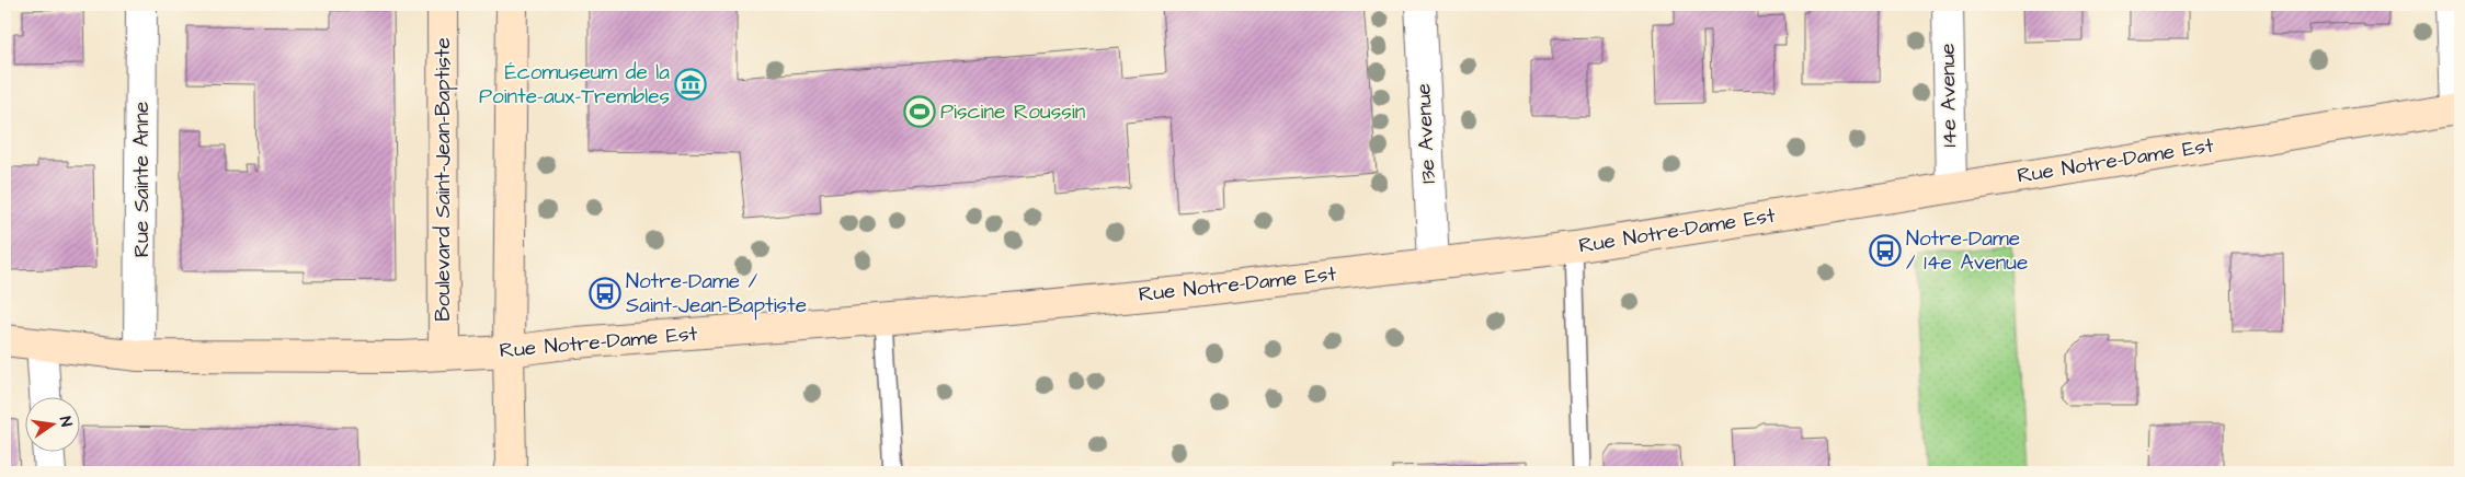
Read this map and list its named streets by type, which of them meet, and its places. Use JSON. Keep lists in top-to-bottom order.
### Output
{
  "streets": {
    "main road": ["Rue Notre-Dame Est", "Boulevard Saint-Jean-Baptiste"],
    "street": ["14e Avenue", "13e Avenue", "Rue Sainte Anne"]
  },
  "crossings": [
    ["14e Avenue", "Rue Notre-Dame Est"],
    ["13e Avenue", "Rue Notre-Dame Est"],
    ["Rue Notre-Dame Est", "Rue Sainte Anne"],
    ["Rue Notre-Dame Est", "Boulevard Saint-Jean-Baptiste"]
  ],
  "places": {
    "museum": ["Écomuseum de la Pointe-aux-Trembles"],
    "sports": ["Piscine Roussin"],
    "bus stop": ["Notre-Dame / 14e Avenue", "Notre-Dame / Saint-Jean-Baptiste"]
  },
  "north": "right"
}
